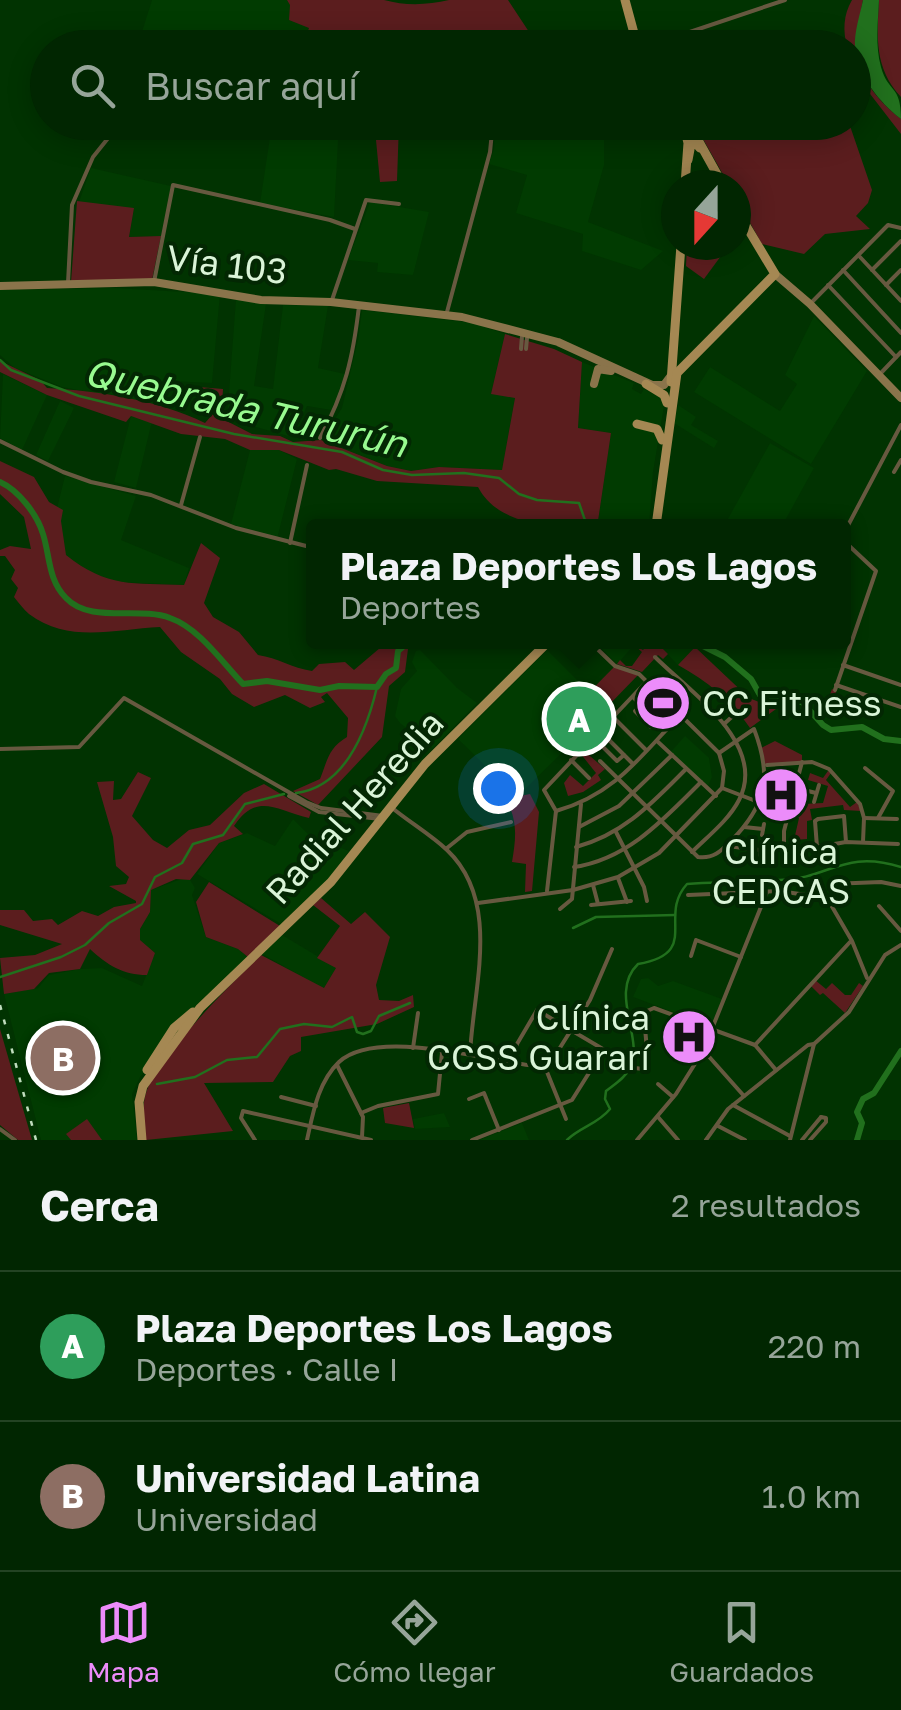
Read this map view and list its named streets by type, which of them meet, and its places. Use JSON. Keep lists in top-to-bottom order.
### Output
{
  "streets": {
    "main road": ["Vía 103", "Radial Heredia"]
  },
  "water": ["Quebrada Tururún"],
  "places": {
    "sports": ["CC Fitness"],
    "hospital": ["Clínica CEDCAS", "Clínica CCSS Guararí"]
  },
  "north": "bottom",
  "page": {
    "search": "Buscar aquí",
    "popup": ["Plaza Deportes Los Lagos", "Deportes"],
    "pins": ["A", "B"],
    "heading": ["Cerca", "2 resultados"],
    "list": [
      {
        "mark": "A",
        "name": "Plaza Deportes Los Lagos",
        "note": "Deportes · Calle I",
        "value": "220 m"
      },
      {
        "mark": "B",
        "name": "Universidad Latina",
        "note": "Universidad",
        "value": "1.0 km"
      }
    ],
    "nav": ["Mapa", "Cómo llegar", "Guardados"]
  }
}
